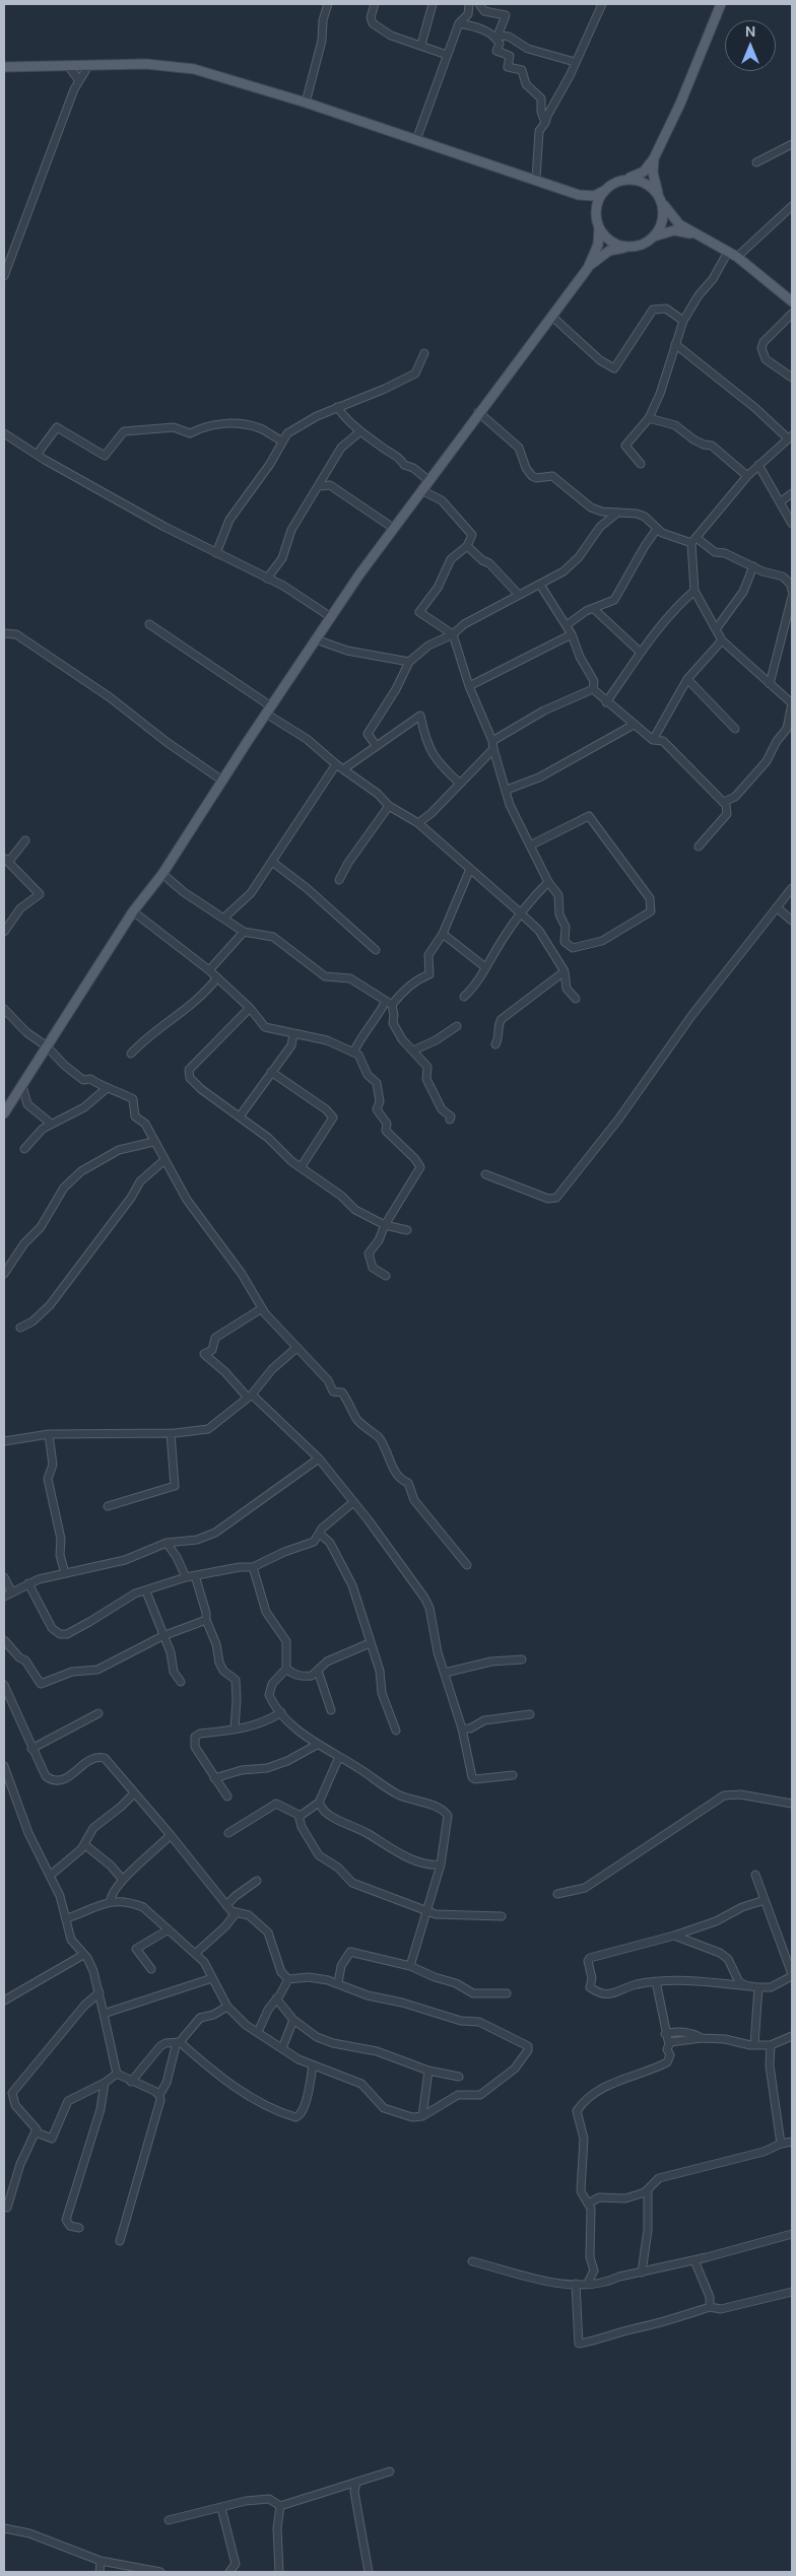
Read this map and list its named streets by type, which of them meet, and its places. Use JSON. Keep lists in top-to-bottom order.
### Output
{
  "north": "top"
}
